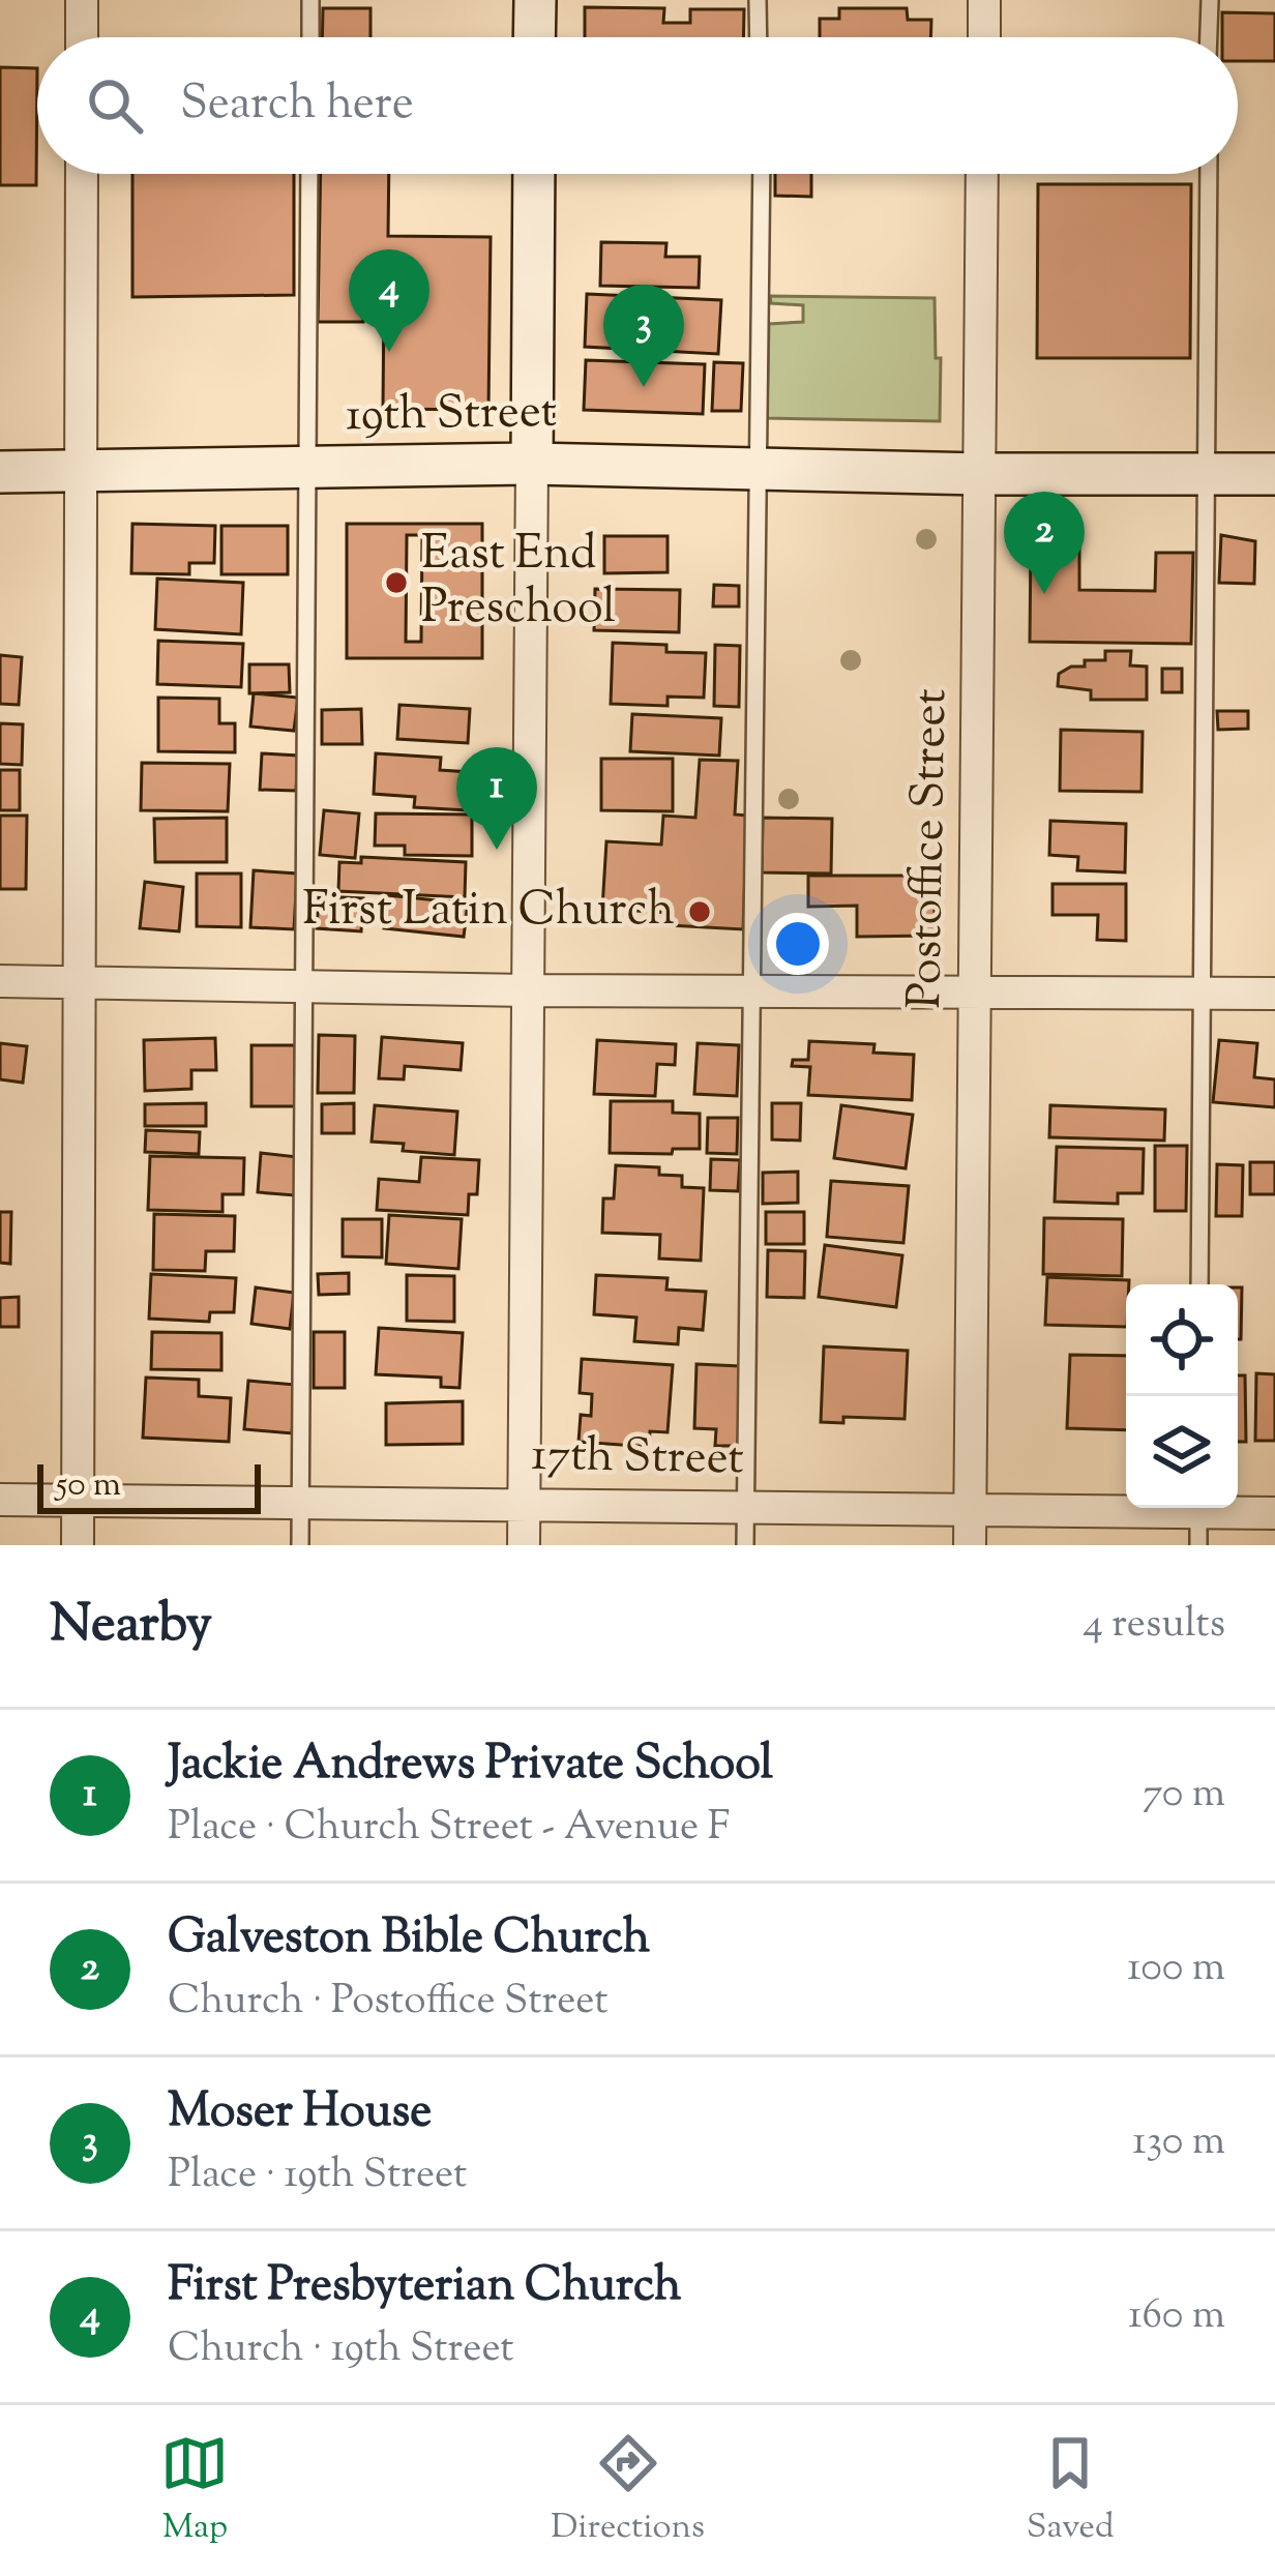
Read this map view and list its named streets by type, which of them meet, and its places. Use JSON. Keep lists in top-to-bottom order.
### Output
{
  "streets": {
    "street": ["19th Street", "Postoffice Street", "17th Street"]
  },
  "crossings": [
    ["19th Street", "Postoffice Street"],
    ["Postoffice Street", "17th Street"]
  ],
  "places": ["East End Preschool", "First Latin Church"],
  "scale_bar": "50 m",
  "page": {
    "search": "Search here",
    "pins": [
      "4",
      "3",
      "2",
      "1"
    ],
    "scale": "50 m",
    "heading": ["Nearby", "4 results"],
    "list": [
      {
        "mark": "1",
        "name": "Jackie Andrews Private School",
        "note": "Place · Church Street - Avenue F",
        "value": "70 m"
      },
      {
        "mark": "2",
        "name": "Galveston Bible Church",
        "note": "Church · Postoffice Street",
        "value": "100 m"
      },
      {
        "mark": "3",
        "name": "Moser House",
        "note": "Place · 19th Street",
        "value": "130 m"
      },
      {
        "mark": "4",
        "name": "First Presbyterian Church",
        "note": "Church · 19th Street",
        "value": "160 m"
      }
    ],
    "nav": ["Map", "Directions", "Saved"]
  }
}
